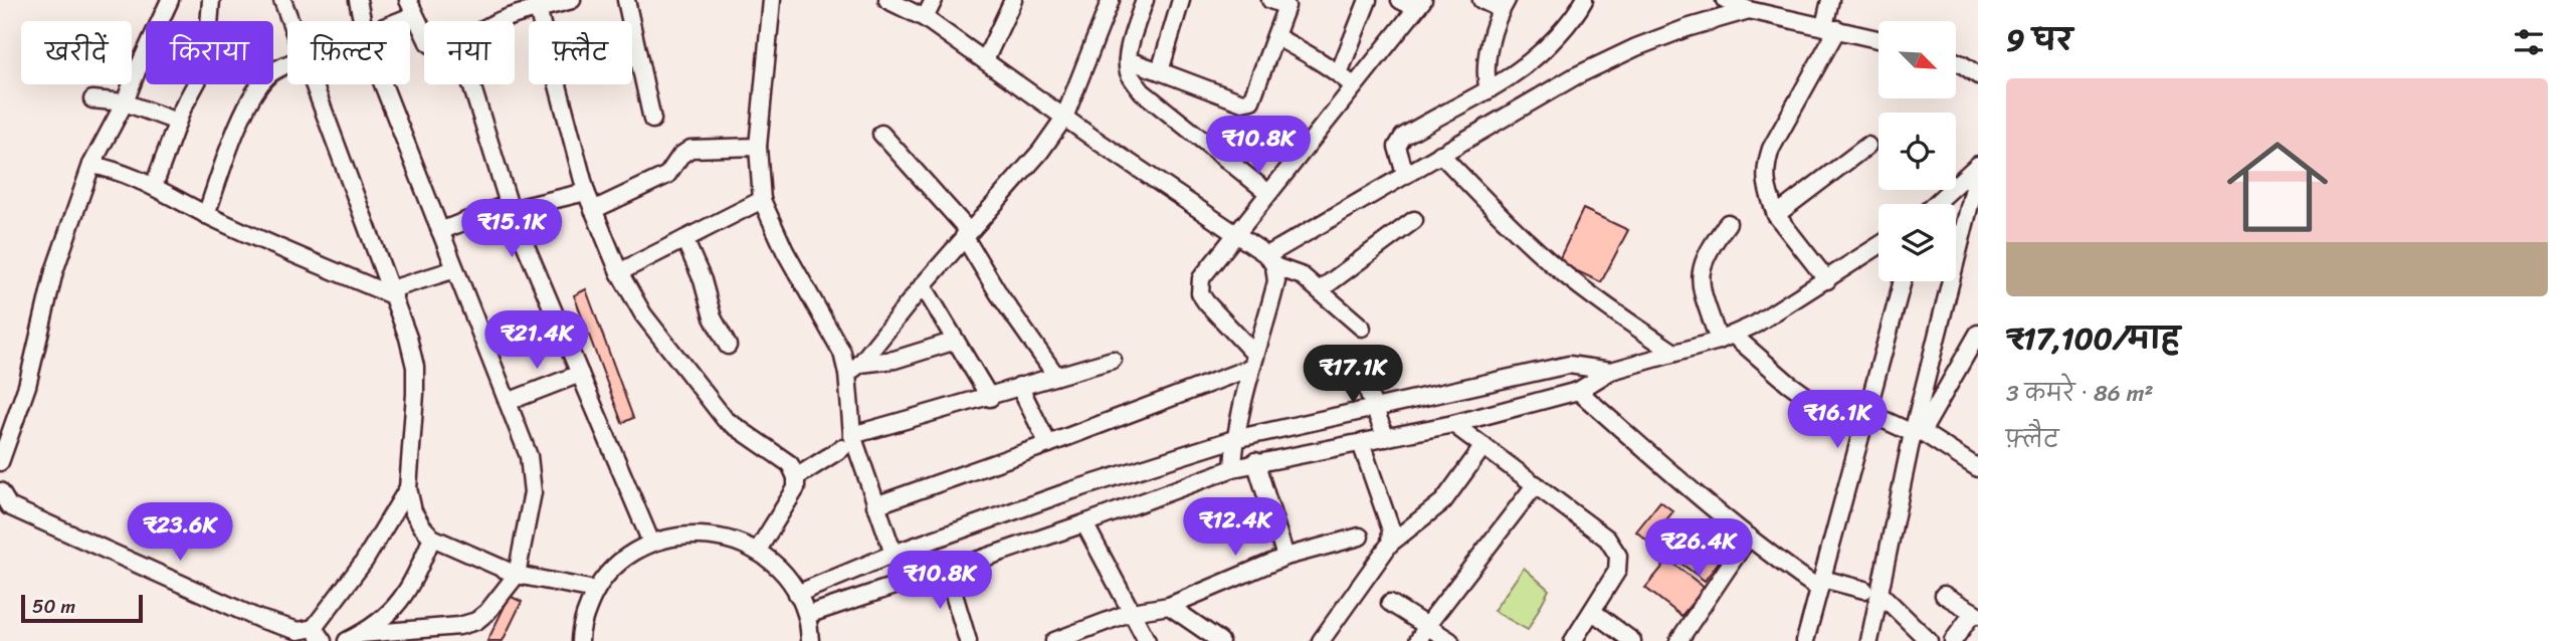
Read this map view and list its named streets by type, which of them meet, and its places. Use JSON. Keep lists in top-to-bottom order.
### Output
{
  "scale_bar": "50 m",
  "north": "bottom right",
  "page": {
    "heading": "9 घर",
    "chip": [
      "खरीदें",
      "किराया",
      "फ़िल्टर",
      "नया",
      "फ़्लैट"
    ],
    "list": [
      {
        "name": "₹17,100/माह",
        "note": "3 कमरे · 86 m² · फ़्लैट"
      }
    ],
    "price": [
      "₹10.8K",
      "₹15.1K",
      "₹21.4K",
      "₹17.1K",
      "₹16.1K",
      "₹12.4K",
      "₹23.6K",
      "₹26.4K",
      "₹10.8K"
    ],
    "scale": "50 m"
  }
}
